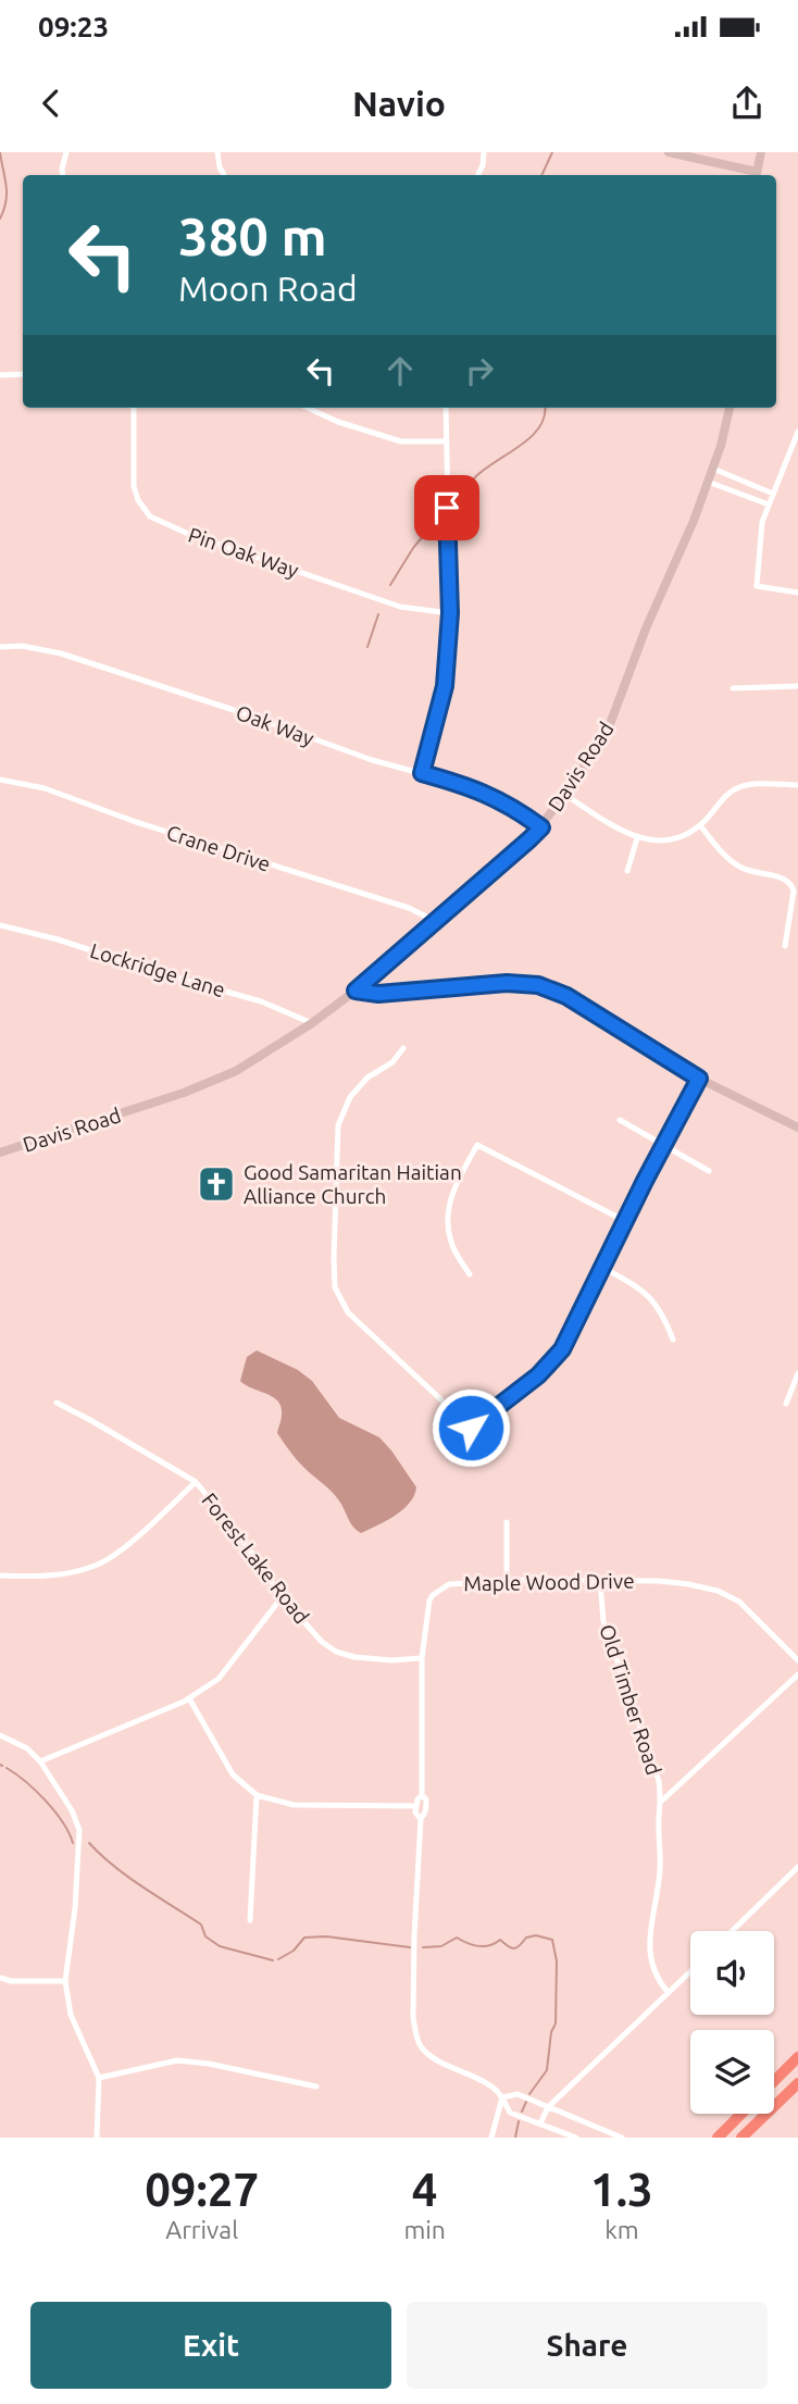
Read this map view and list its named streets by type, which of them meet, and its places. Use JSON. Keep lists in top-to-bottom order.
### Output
{
  "streets": {
    "street": [
      "Pin Oak Way",
      "Oak Way",
      "Davis Road",
      "Crane Drive",
      "Lockridge Lane",
      "Forest Lake Road",
      "Maple Wood Drive",
      "Old Timber Road"
    ]
  },
  "crossings": [
    ["Oak Way", "Davis Road"],
    ["Davis Road", "Crane Drive"],
    ["Davis Road", "Lockridge Lane"],
    ["Forest Lake Road", "Maple Wood Drive"],
    ["Maple Wood Drive", "Old Timber Road"]
  ],
  "places": {
    "church": ["Good Samaritan Haitian Alliance Church"]
  },
  "page": {
    "status": "09:23",
    "header": "Navio",
    "turn": ["380 m", "Moon Road"],
    "eta": [
      "09:27",
      "Arrival",
      "4",
      "min",
      "1.3",
      "km"
    ],
    "buttons": ["Exit", "Share"]
  }
}
